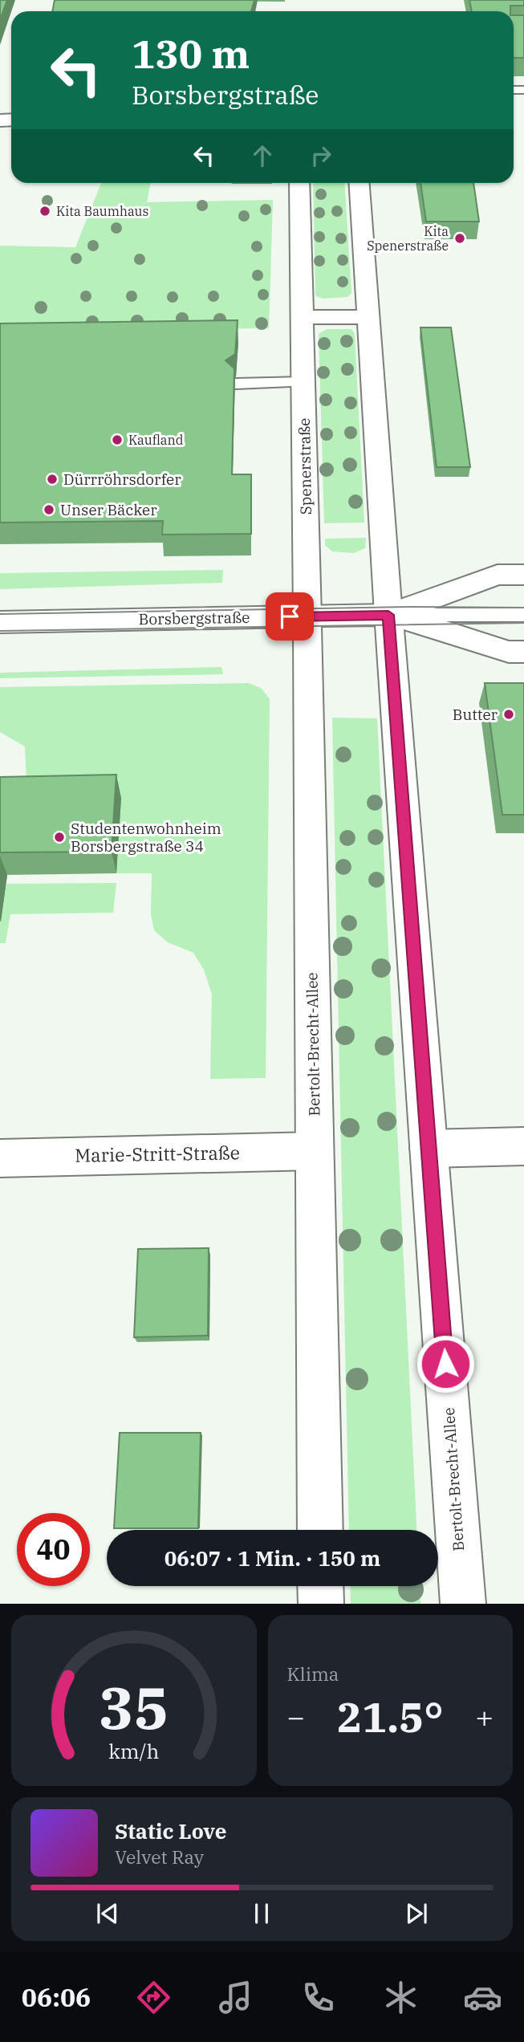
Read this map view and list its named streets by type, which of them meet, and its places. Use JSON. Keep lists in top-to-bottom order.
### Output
{
  "streets": {
    "street": [
      "Spenerstraße",
      "Borsbergstraße",
      "Bertolt-Brecht-Allee",
      "Marie-Stritt-Straße"
    ]
  },
  "crossings": [
    ["Spenerstraße", "Borsbergstraße"],
    ["Spenerstraße", "Bertolt-Brecht-Allee"],
    ["Borsbergstraße", "Bertolt-Brecht-Allee"],
    ["Bertolt-Brecht-Allee", "Marie-Stritt-Straße"]
  ],
  "places": [
    "Kita Baumhaus",
    "Kita Spenerstraße",
    "Kaufland",
    "Dürrröhrsdorfer",
    "Unser Bäcker",
    "Butter",
    "Studentenwohnheim Borsbergstraße 34"
  ],
  "page": {
    "turn": ["130 m", "Borsbergstraße"],
    "limit": "40",
    "trip": "06:07 · 1 Min. · 150 m",
    "tile": "Klima",
    "heat": ["−", "21.5°", "+"],
    "song": ["Static Love", "Velvet Ray"],
    "tabs": "06:06",
    "gauge": ["35", "km/h"]
  }
}
